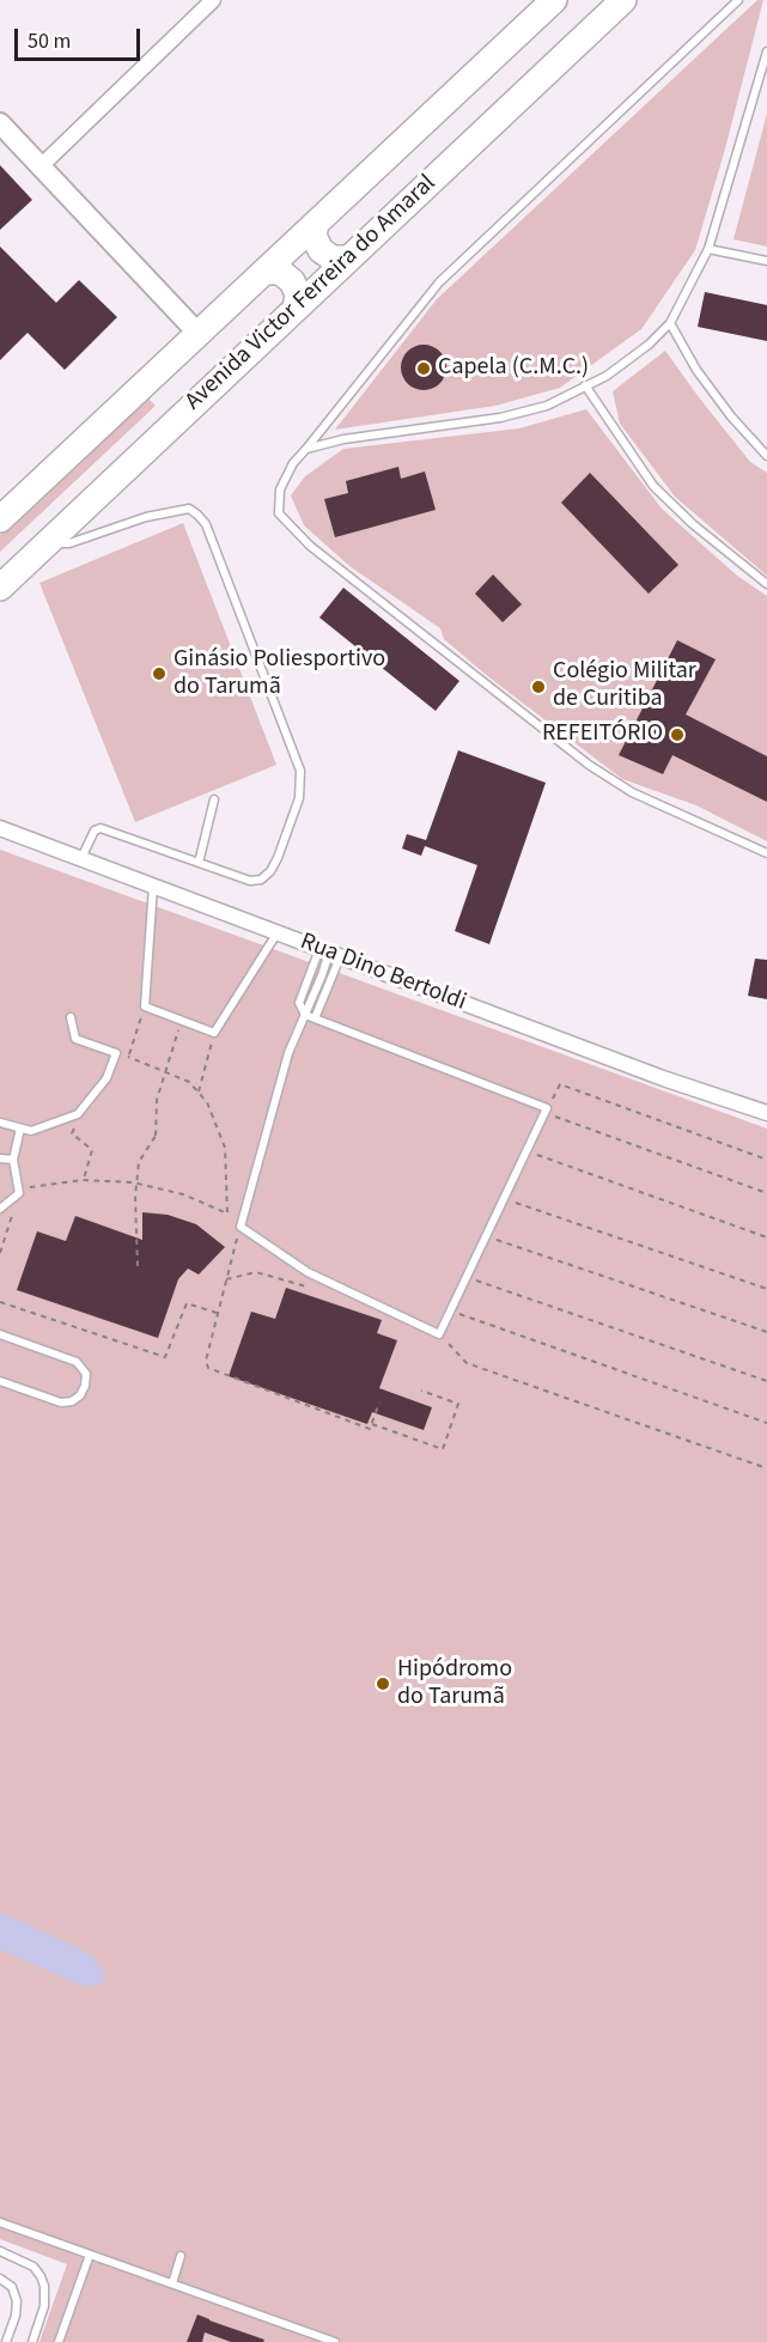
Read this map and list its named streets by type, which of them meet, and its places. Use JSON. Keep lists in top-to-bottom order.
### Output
{
  "streets": {
    "highway": ["Avenida Victor Ferreira do Amaral"],
    "street": ["Rua Dino Bertoldi"]
  },
  "places": [
    "Capela (C.M.C.)",
    "Ginásio Poliesportivo do Tarumã",
    "Colégio Militar de Curitiba",
    "REFEITÓRIO",
    "Hipódromo do Tarumã"
  ],
  "scale_bar": "50 m"
}
